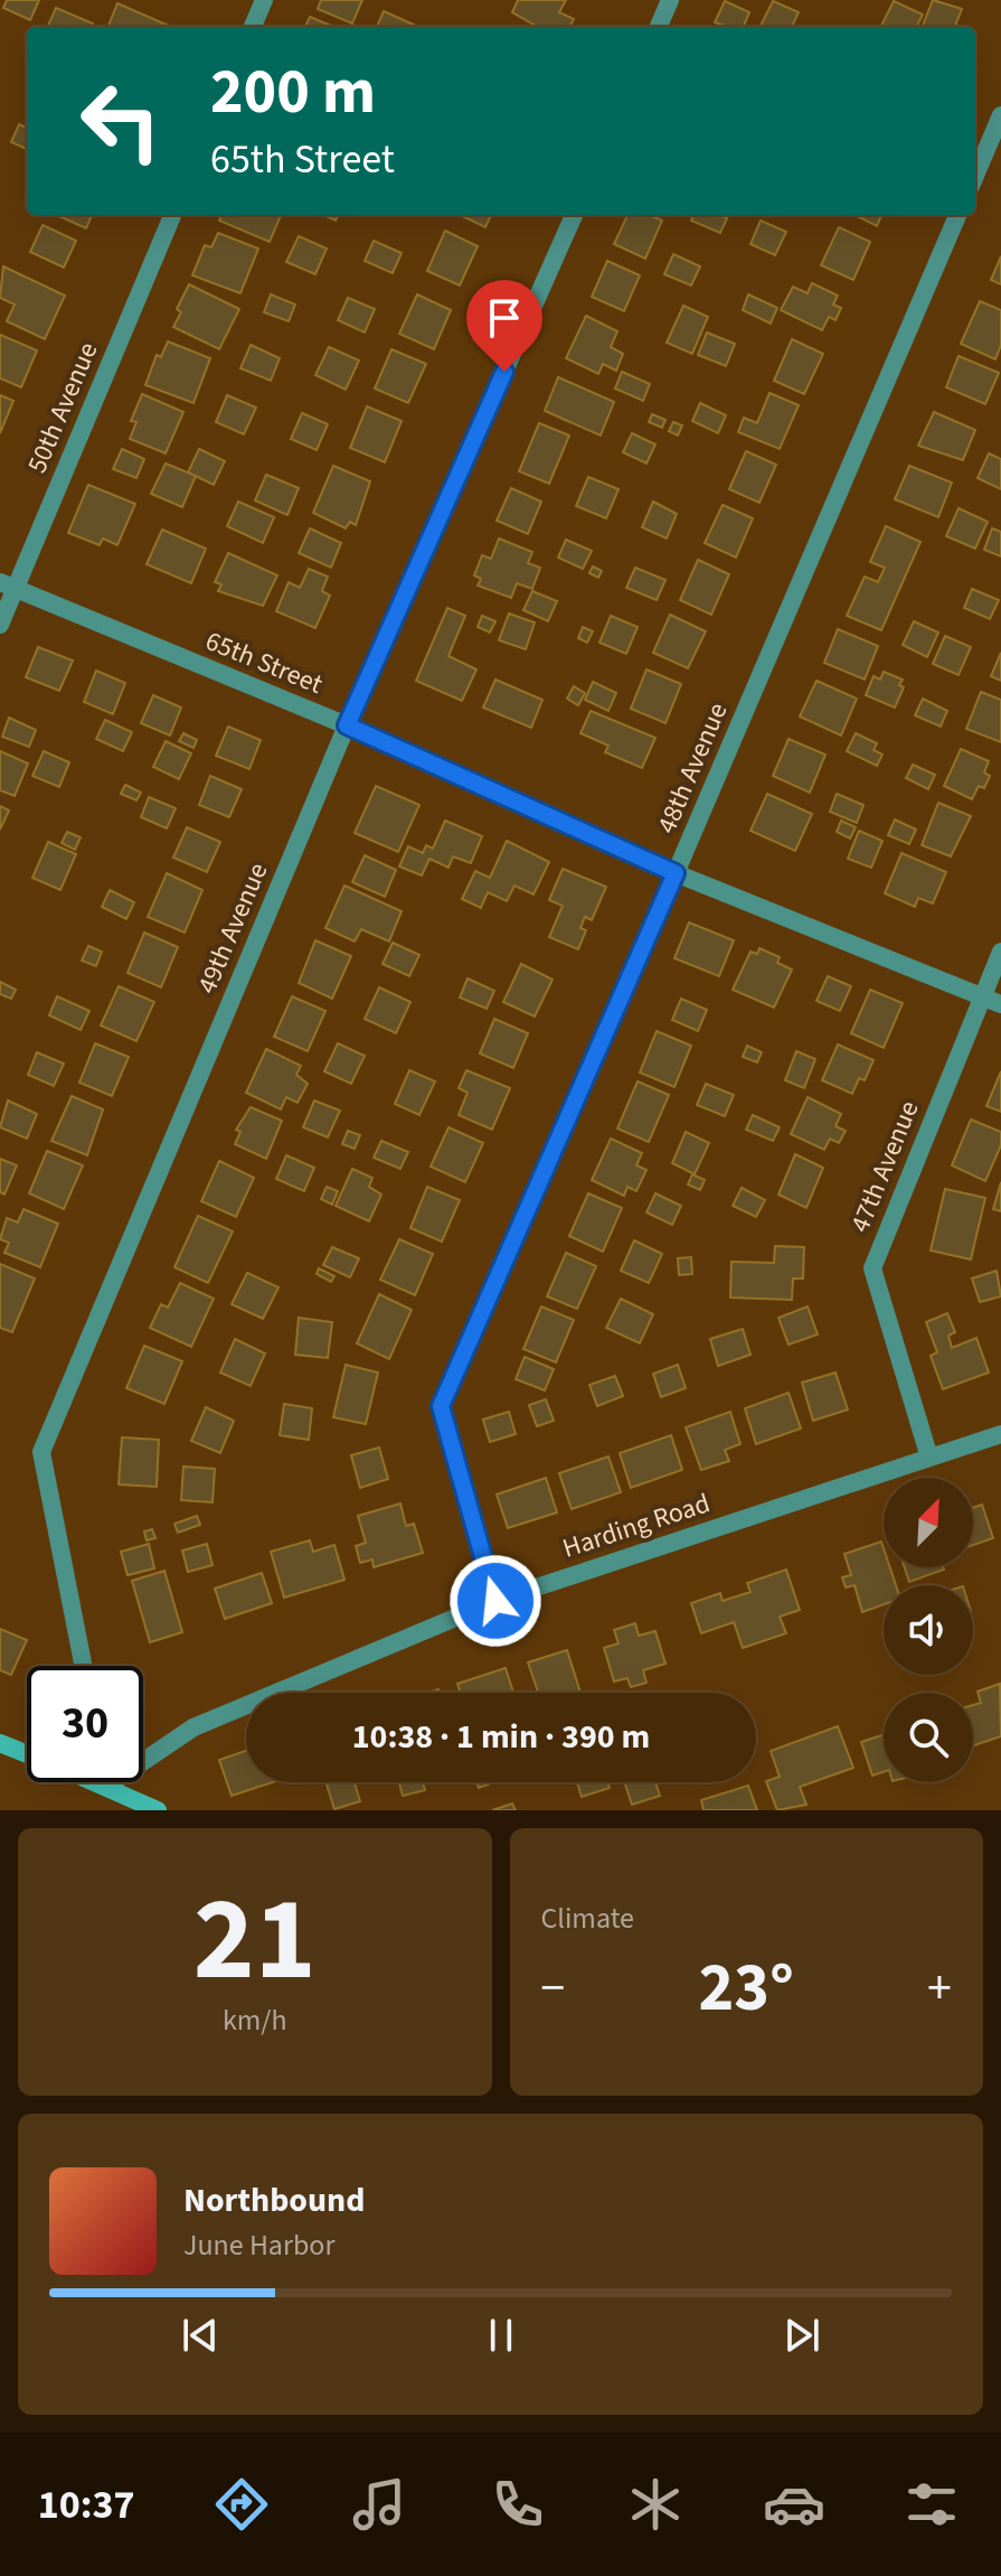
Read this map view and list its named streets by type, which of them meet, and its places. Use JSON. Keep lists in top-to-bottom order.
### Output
{
  "streets": {
    "street": [
      "50th Avenue",
      "65th Street",
      "48th Avenue",
      "49th Avenue",
      "47th Avenue",
      "Harding Road"
    ]
  },
  "crossings": [
    ["50th Avenue", "65th Street"],
    ["65th Street", "48th Avenue"],
    ["65th Street", "49th Avenue"],
    ["65th Street", "47th Avenue"],
    ["48th Avenue", "Harding Road"],
    ["47th Avenue", "Harding Road"]
  ],
  "north": "top right",
  "page": {
    "turn": ["200 m", "65th Street"],
    "limit": "30",
    "trip": "10:38 · 1 min · 390 m",
    "tile": [
      ["21", "km/h"],
      "Climate"
    ],
    "heat": ["−", "23°", "+"],
    "song": ["Northbound", "June Harbor"],
    "tabs": "10:37"
  }
}
